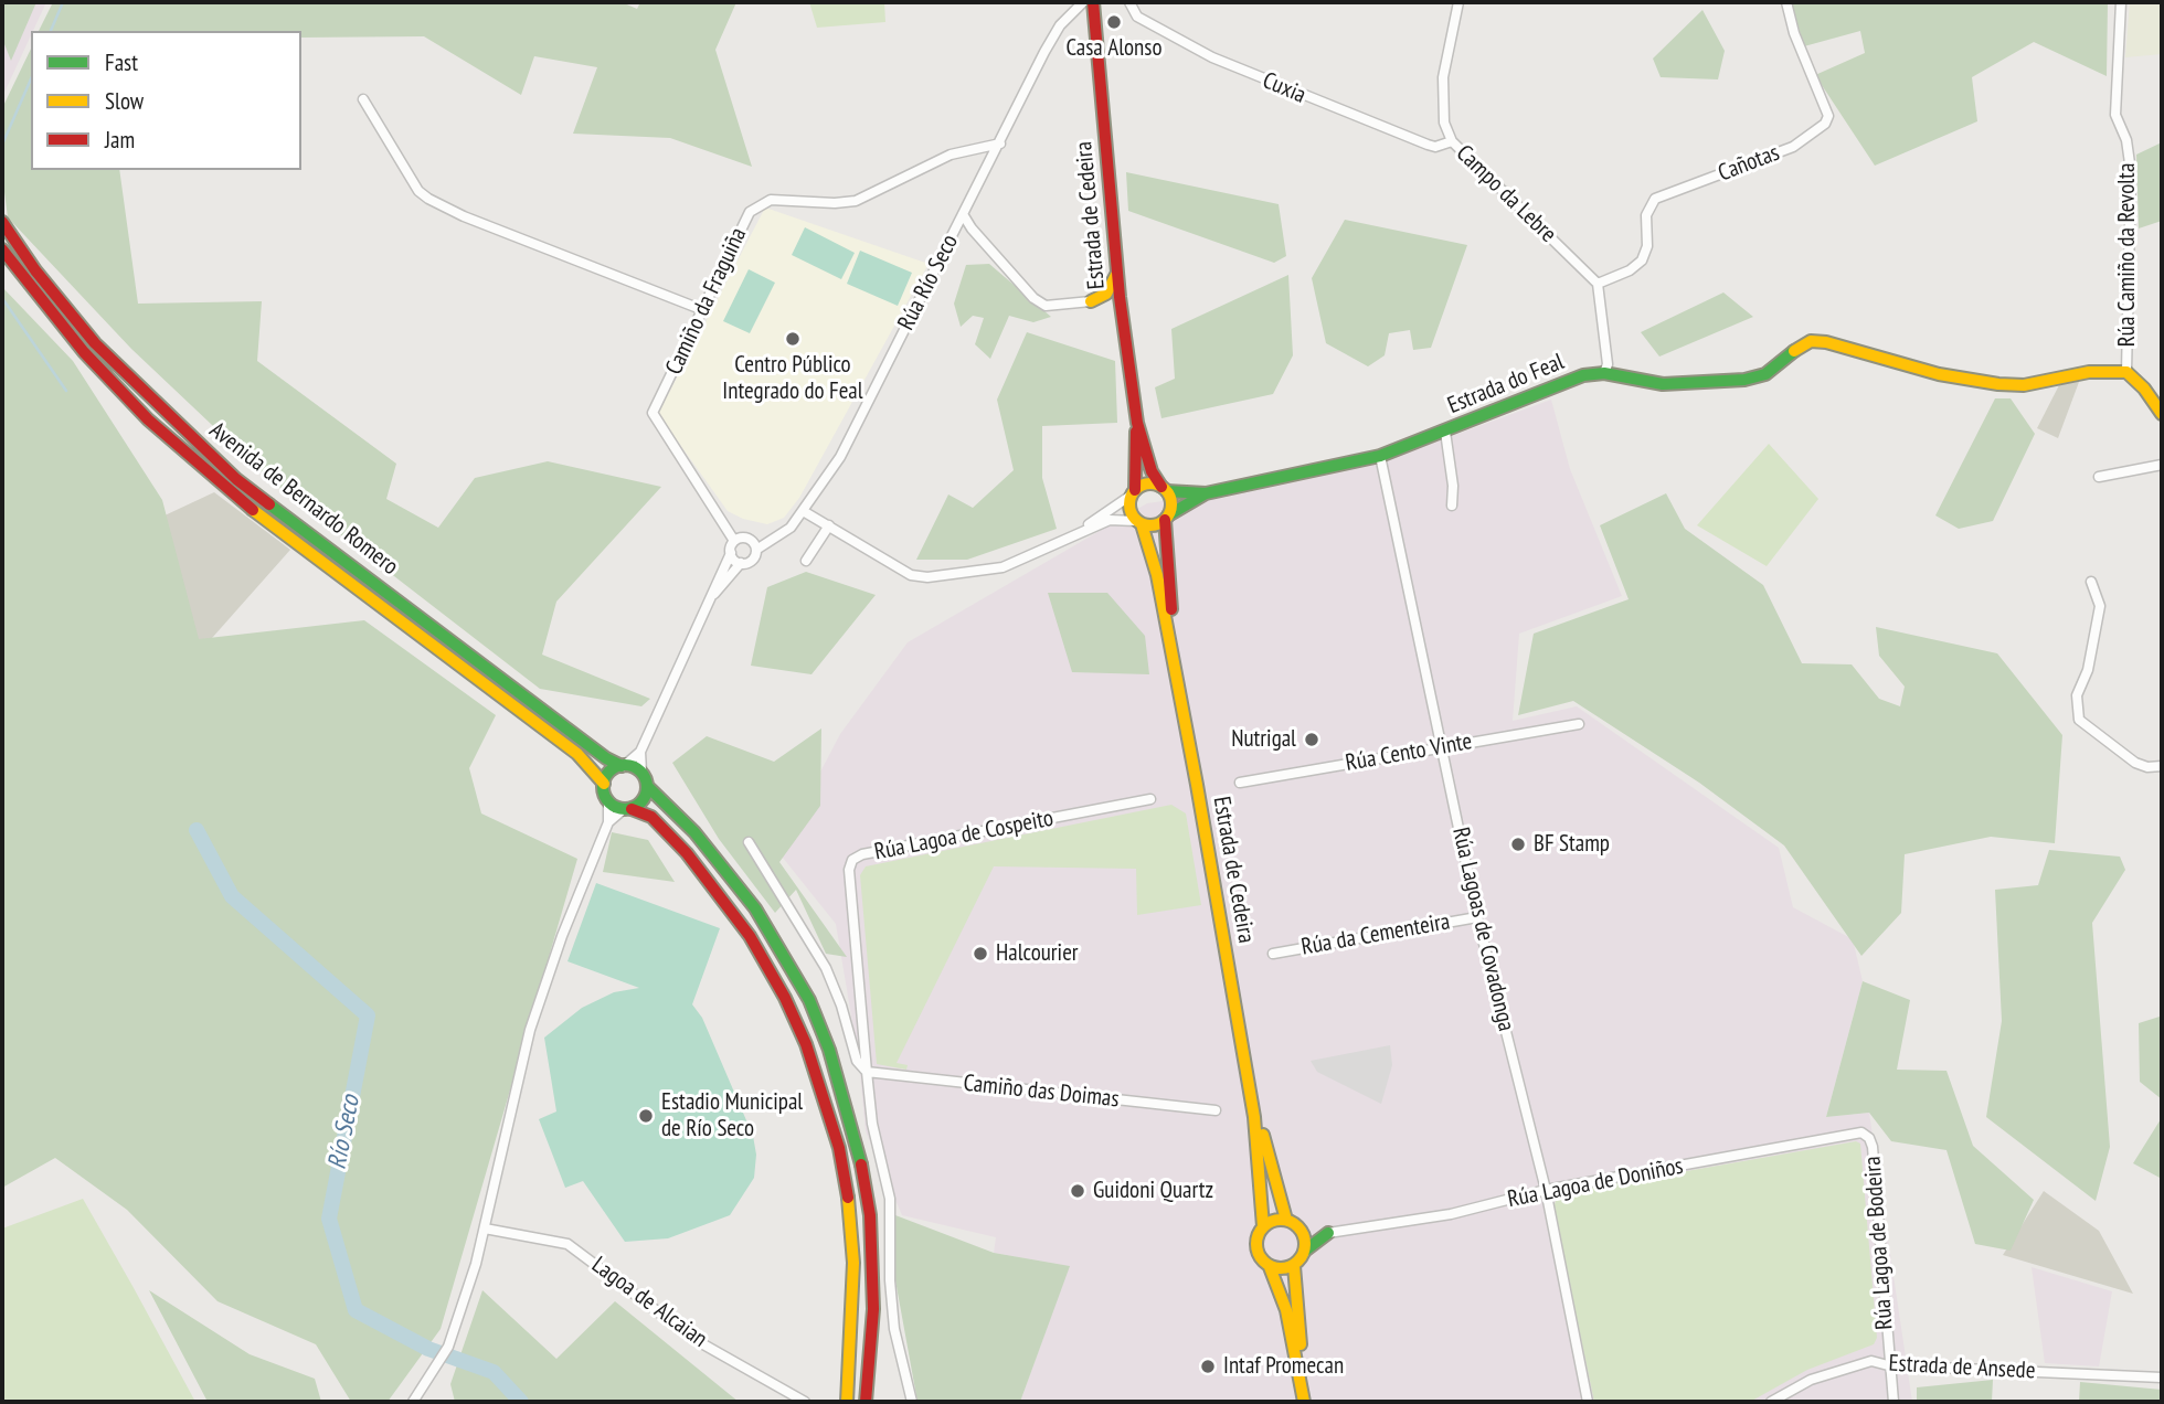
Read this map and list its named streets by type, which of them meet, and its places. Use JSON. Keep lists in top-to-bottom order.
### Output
{
  "streets": {
    "main road": ["Estrada de Cedeira", "Estrada do Feal", "Avenida de Bernardo Romero"],
    "street": [
      "Cuxia",
      "Cañotas",
      "Campo da Lebre",
      "Rúa Camiño da Revolta",
      "Rúa Río Seco",
      "Camiño da Fraguiña",
      "Rúa Cento Vinte",
      "Rúa Lagoa de Cospeito",
      "Rúa Lagoas de Covadonga",
      "Rúa da Cementeira",
      "Camiño das Doimas",
      "Rúa Lagoa de Doniños",
      "Rúa Lagoa de Bodeira",
      "Lagoa de Alcaian",
      "Estrada de Ansede"
    ]
  },
  "crossings": [
    ["Cuxia", "Campo da Lebre"],
    ["Cañotas", "Campo da Lebre"],
    ["Estrada de Cedeira", "Estrada do Feal"],
    ["Rúa Camiño da Revolta", "Estrada do Feal"],
    ["Rúa Río Seco", "Camiño da Fraguiña"],
    ["Estrada do Feal", "Rúa Lagoas de Covadonga"],
    ["Rúa Cento Vinte", "Rúa Lagoas de Covadonga"],
    ["Rúa Lagoa de Cospeito", "Camiño das Doimas"],
    ["Rúa Lagoas de Covadonga", "Rúa da Cementeira"],
    ["Rúa Lagoas de Covadonga", "Rúa Lagoa de Doniños"],
    ["Rúa Lagoa de Doniños", "Rúa Lagoa de Bodeira"],
    ["Rúa Lagoa de Bodeira", "Estrada de Ansede"]
  ],
  "water": ["Río Seco"],
  "places": [
    "Casa Alonso",
    "Centro Público Integrado do Feal",
    "Nutrigal",
    "BF Stamp",
    "Halcourier",
    "Estadio Municipal de Río Seco",
    "Guidoni Quartz",
    "Intaf Promecan"
  ],
  "legend": ["Fast", "Slow", "Jam"]
}
